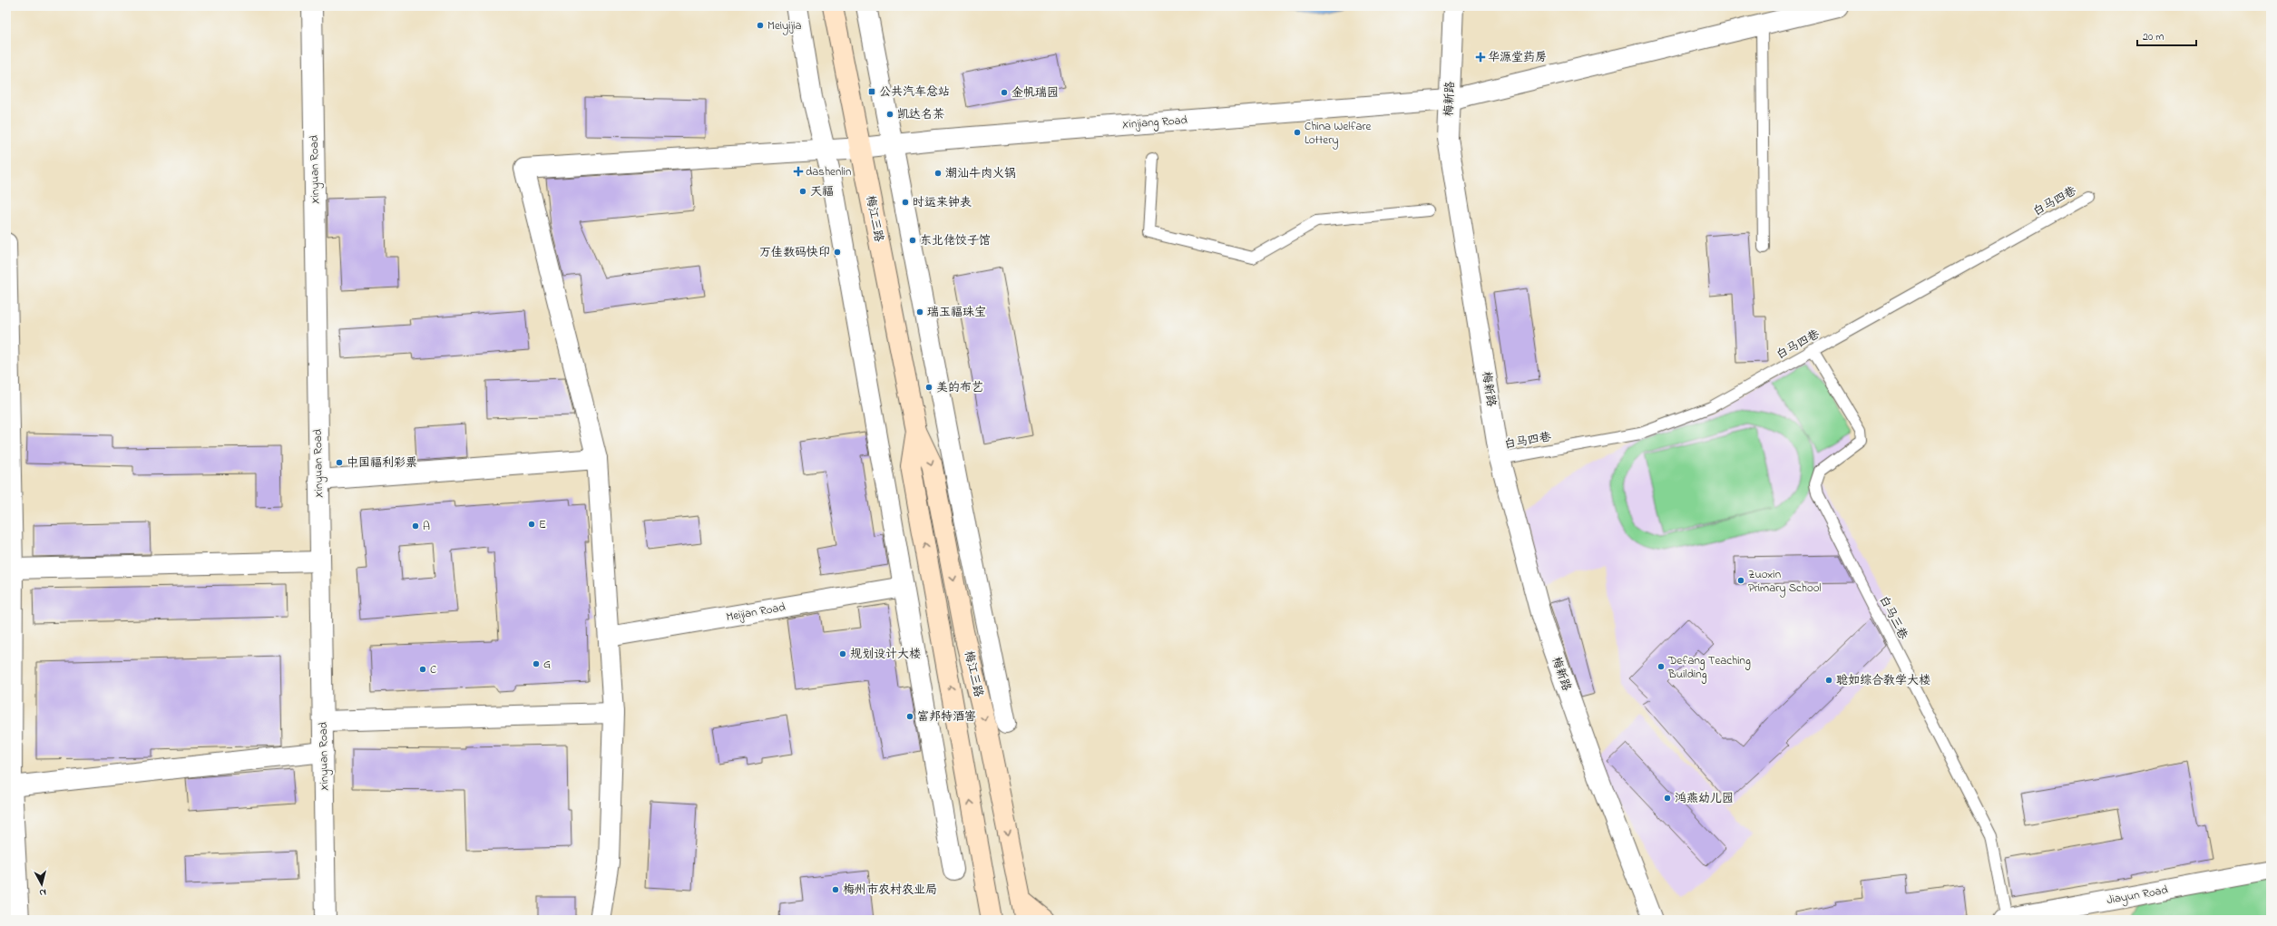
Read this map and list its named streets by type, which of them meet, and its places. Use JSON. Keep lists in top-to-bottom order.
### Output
{
  "streets": {
    "main road": ["梅江三路"],
    "street": [
      "梅新路",
      "Xinjiang Road",
      "Xinyuan Road",
      "Meijian Road",
      "Jiayun Road"
    ],
    "lane": ["白马四巷", "白马三巷"]
  },
  "crossings": [
    ["梅新路", "Xinjiang Road"],
    ["梅新路", "白马四巷"],
    ["Xinjiang Road", "梅江三路"],
    ["白马四巷", "白马三巷"],
    ["白马三巷", "Jiayun Road"]
  ],
  "places": {
    "other": [
      "Meiyijia",
      "金帆瑞园",
      "凯达名茶",
      "China Welfare Lottery",
      "潮汕牛肉火锅",
      "天福",
      "时运来钟表",
      "东北佬饺子馆",
      "万佳数码快印",
      "瑞玉福珠宝",
      "美的布艺",
      "中国福利彩票",
      "E",
      "A",
      "Zuoxin Primary School",
      "规划设计大楼",
      "G",
      "Defang Teaching Building",
      "C",
      "聪如综合教学大楼",
      "富邦特酒窖",
      "鸿燕幼儿园",
      "梅州市农村农业局"
    ],
    "health": ["华源堂药房", "dashenlin"],
    "transit": ["公共汽车总站"]
  },
  "scale_bar": "20 m",
  "north": "bottom"
}
